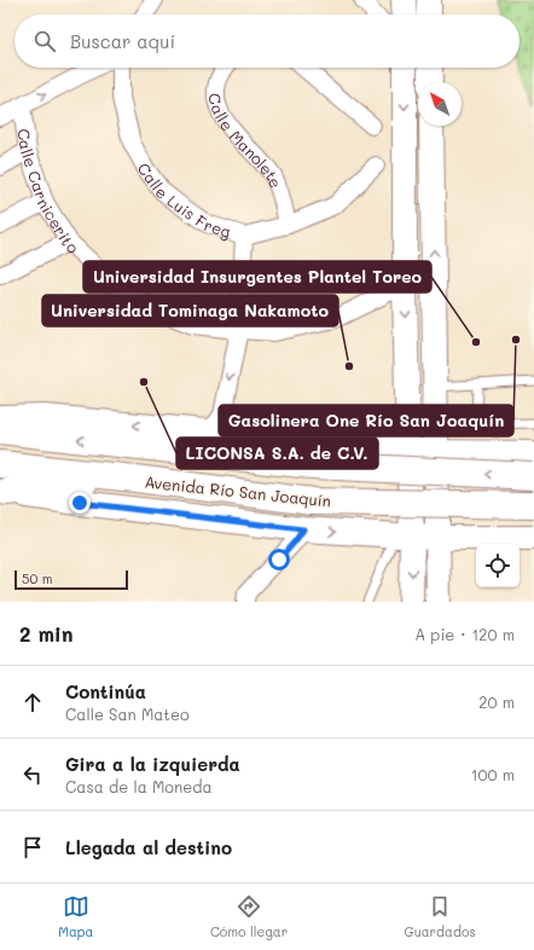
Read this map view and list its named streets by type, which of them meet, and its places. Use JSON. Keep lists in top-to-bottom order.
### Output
{
  "streets": {
    "highway": ["Avenida Río San Joaquín"],
    "street": ["Calle Manolete", "Calle Carnicerito", "Calle Luis Freg"]
  },
  "crossings": [
    ["Calle Manolete", "Calle Luis Freg"]
  ],
  "places": [
    "Gasolinera One Río San Joaquín",
    "Universidad Insurgentes Plantel Toreo",
    "Universidad Tominaga Nakamoto",
    "LICONSA S.A. de C.V."
  ],
  "scale_bar": "50 m",
  "north": "top left",
  "page": {
    "search": "Buscar aquí",
    "scale": "50 m",
    "heading": ["2 min", "A pie · 120 m"],
    "list": [
      ["Continúa", "Calle San Mateo", "20 m"],
      ["Gira a la izquierda", "Casa de la Moneda", "100 m"],
      "Llegada al destino"
    ],
    "nav": ["Mapa", "Cómo llegar", "Guardados"]
  }
}
